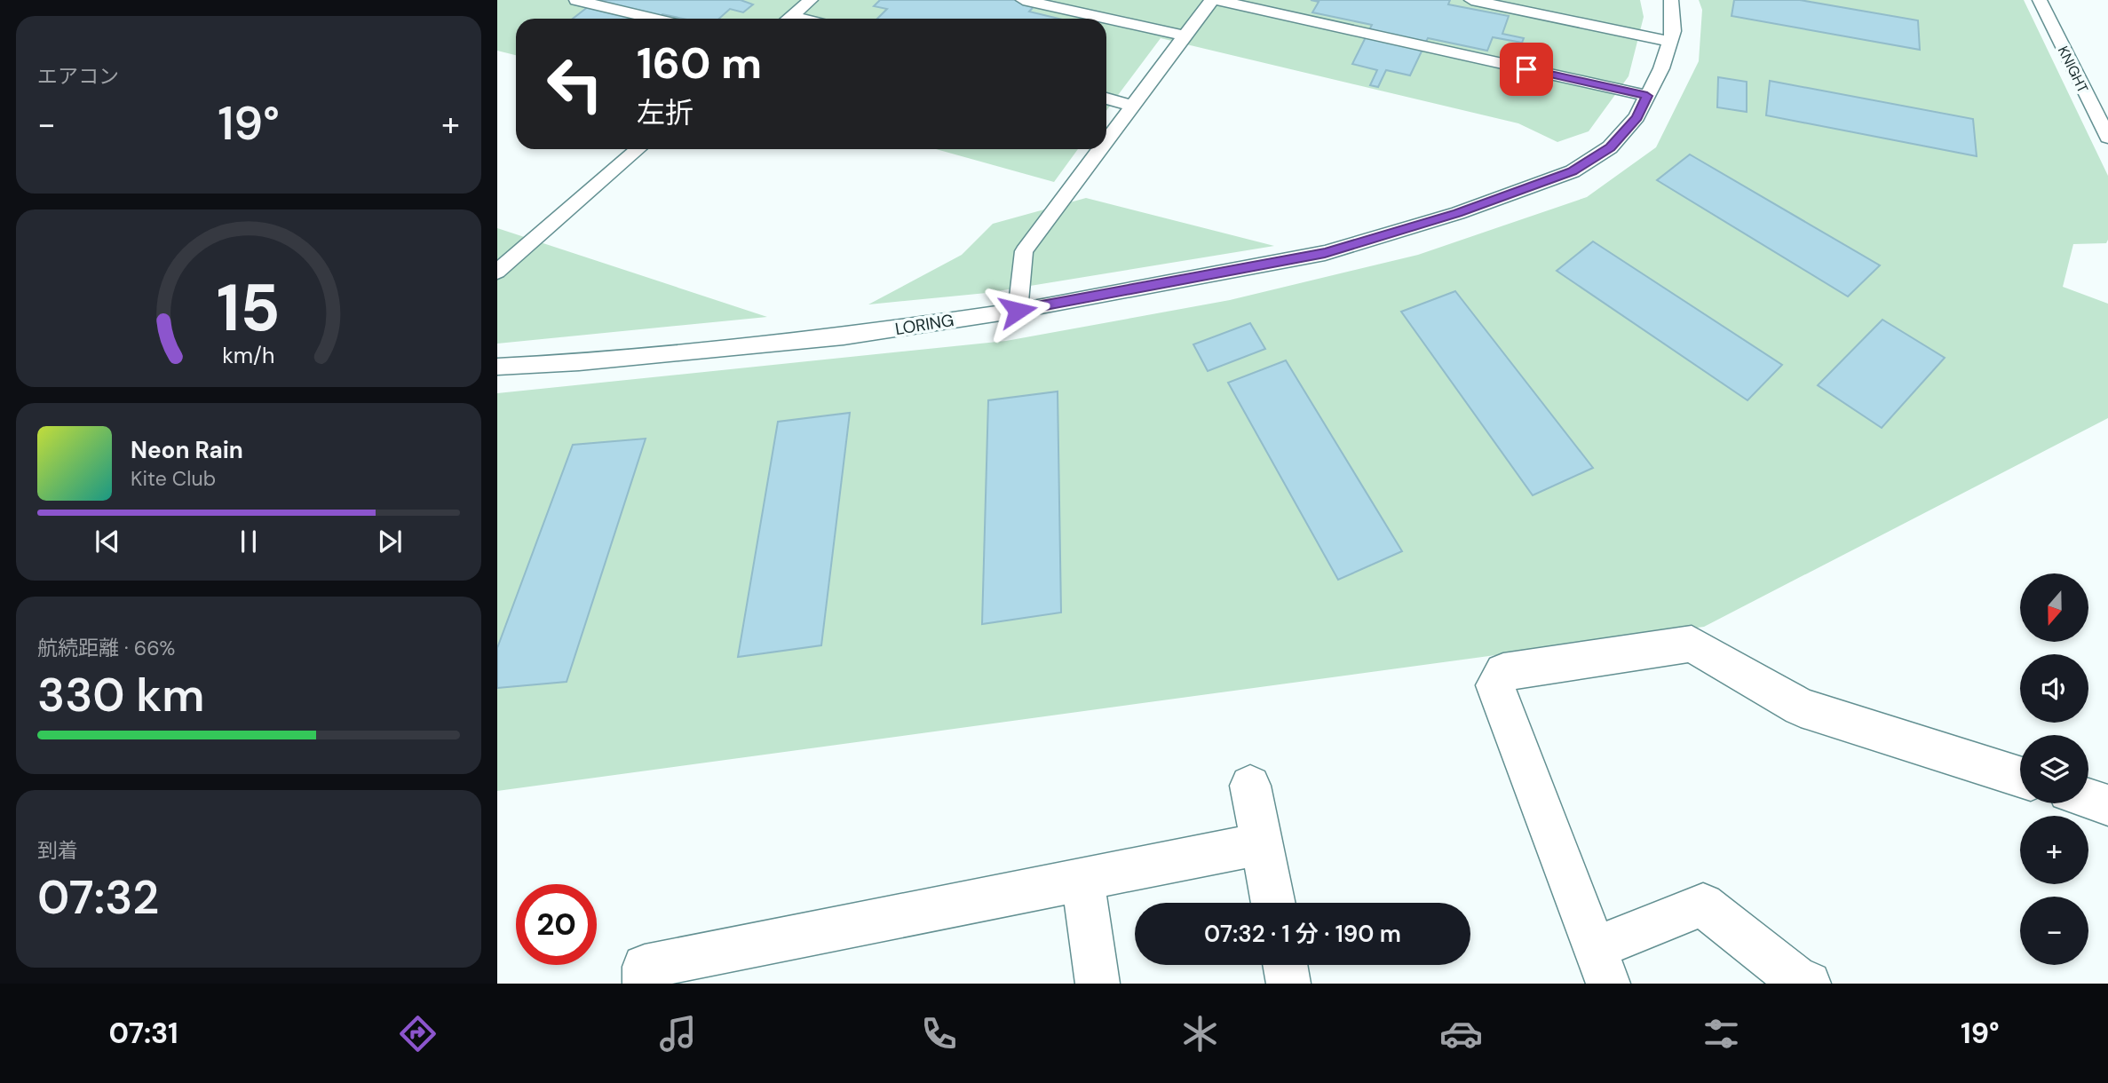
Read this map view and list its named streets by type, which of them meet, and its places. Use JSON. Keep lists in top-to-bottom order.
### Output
{
  "streets": {
    "lane": ["KNIGHT", "LORING"]
  },
  "north": "bottom",
  "page": {
    "tile": [
      "エアコン",
      ["航続距離 · 66%", "330 km"],
      ["到着", "07:32"]
    ],
    "turn": ["160 m", "左折"],
    "heat": ["−", "19°", "+"],
    "song": ["Neon Rain", "Kite Club"],
    "map_buttons": ["+", "−"],
    "limit": "20",
    "trip": "07:32 · 1 分 · 190 m",
    "tabs": ["07:31", "19°"],
    "gauge": ["15", "km/h"]
  }
}
